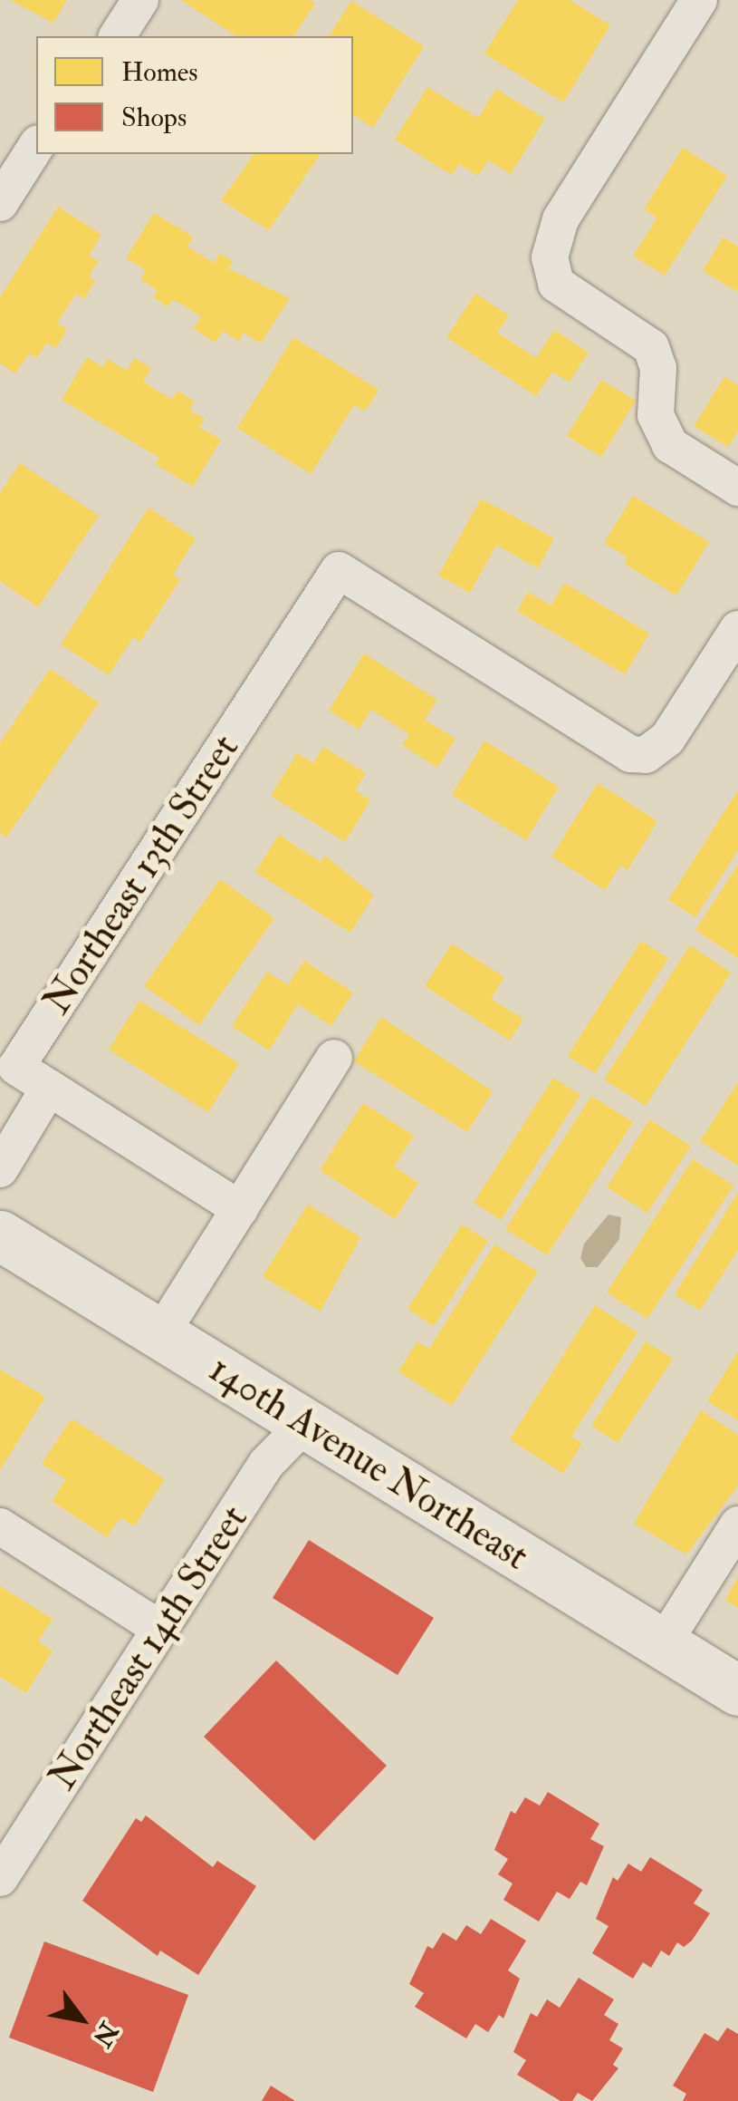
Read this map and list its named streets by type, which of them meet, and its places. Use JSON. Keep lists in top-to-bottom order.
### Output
{
  "streets": {
    "main road": ["140th Avenue Northeast"],
    "street": ["Northeast 13th Street", "Northeast 14th Street"]
  },
  "crossings": [
    ["140th Avenue Northeast", "Northeast 14th Street"]
  ],
  "legend": ["Homes", "Shops"],
  "north": "bottom right"
}
